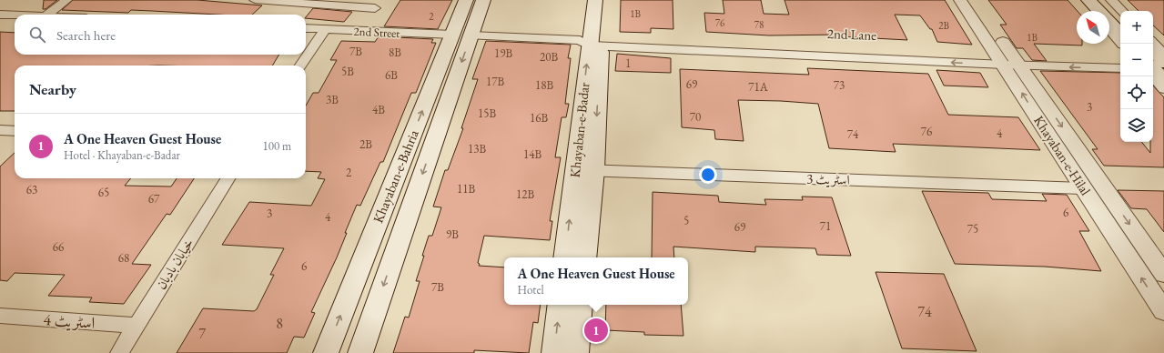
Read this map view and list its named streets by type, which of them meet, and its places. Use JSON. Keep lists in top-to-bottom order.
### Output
{
  "streets": {
    "main road": ["Khayaban-e-Badar", "Khayaban-e-Bahria"],
    "street": [
      "2nd Street",
      "Khayaban-e-Hilal",
      "اسٹریٹ 3",
      "خیابان بادبان",
      "اسٹریٹ 4"
    ]
  },
  "crossings": [
    ["2nd Street", "Khayaban-e-Badar"],
    ["2nd Street", "Khayaban-e-Hilal"],
    ["2nd Street", "Khayaban-e-Bahria"],
    ["Khayaban-e-Badar", "اسٹریٹ 3"],
    ["Khayaban-e-Hilal", "اسٹریٹ 3"],
    ["خیابان بادبان", "اسٹریٹ 4"]
  ],
  "house_numbers": [
    "1B",
    "2",
    "76",
    "78",
    "2B",
    "1B",
    "7B",
    "8B",
    "19B",
    "20B",
    "1",
    "5B",
    "6B",
    "17B",
    "69",
    "18B",
    "73",
    "71A",
    "3B",
    "3",
    "4B",
    "15B",
    "70",
    "16B",
    "76",
    "4",
    "74",
    "2B",
    "13B",
    "14B",
    "2",
    "11B",
    "63",
    "65",
    "12B",
    "67",
    "6",
    "3",
    "4",
    "5",
    "71",
    "69",
    "75",
    "9B",
    "66",
    "68",
    "6",
    "7B",
    "74",
    "8",
    "7"
  ],
  "north": "top left",
  "page": {
    "map_buttons": ["+", "−"],
    "search": "Search here",
    "heading": "Nearby",
    "list": [
      {
        "mark": "1",
        "name": "A One Heaven Guest House",
        "note": "Hotel · Khayaban-e-Badar",
        "value": "100 m"
      }
    ],
    "popup": ["A One Heaven Guest House", "Hotel"],
    "pins": "1"
  }
}
